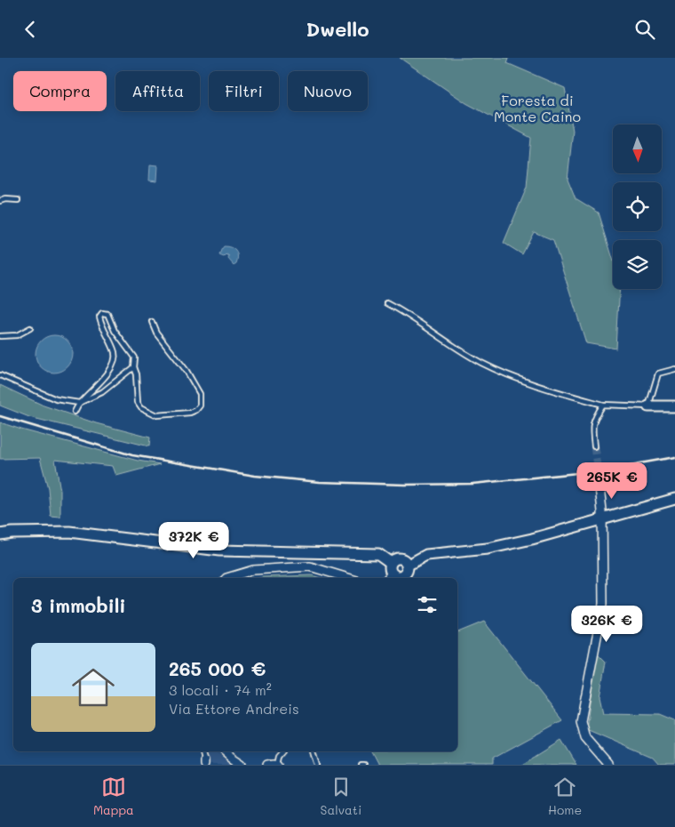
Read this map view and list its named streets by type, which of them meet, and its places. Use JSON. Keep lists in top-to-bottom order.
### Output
{
  "parks": ["Foresta di Monte Caino"],
  "north": "bottom",
  "page": {
    "header": "Dwello",
    "chip": [
      "Compra",
      "Affitta",
      "Filtri",
      "Nuovo"
    ],
    "price": ["265K €", "372K €", "326K €"],
    "heading": "3 immobili",
    "list": [
      {
        "name": "265 000 €",
        "note": "3 locali · 74 m² · Via Ettore Andreis"
      }
    ],
    "tabs": ["Mappa", "Salvati", "Home"]
  }
}
